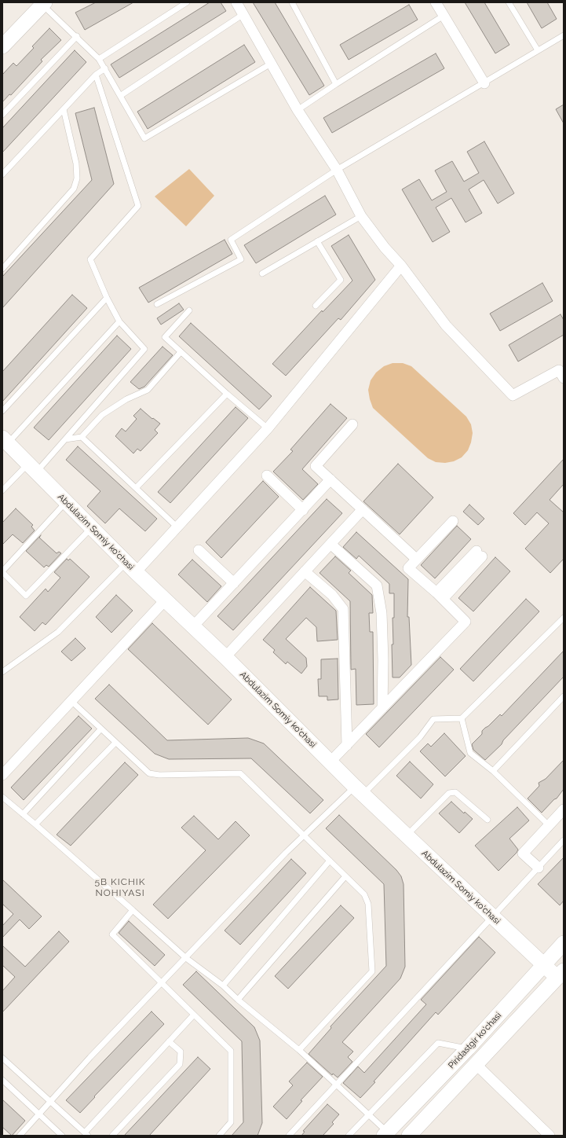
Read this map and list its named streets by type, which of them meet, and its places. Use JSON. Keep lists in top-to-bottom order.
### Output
{
  "streets": {
    "street": ["Abdulazim Somiy ko'chasi", "Piridastgir ko'chasi"]
  },
  "crossings": [
    ["Abdulazim Somiy ko'chasi", "Piridastgir ko'chasi"]
  ],
  "districts": ["5B KICHIK NOHIYASI"]
}
